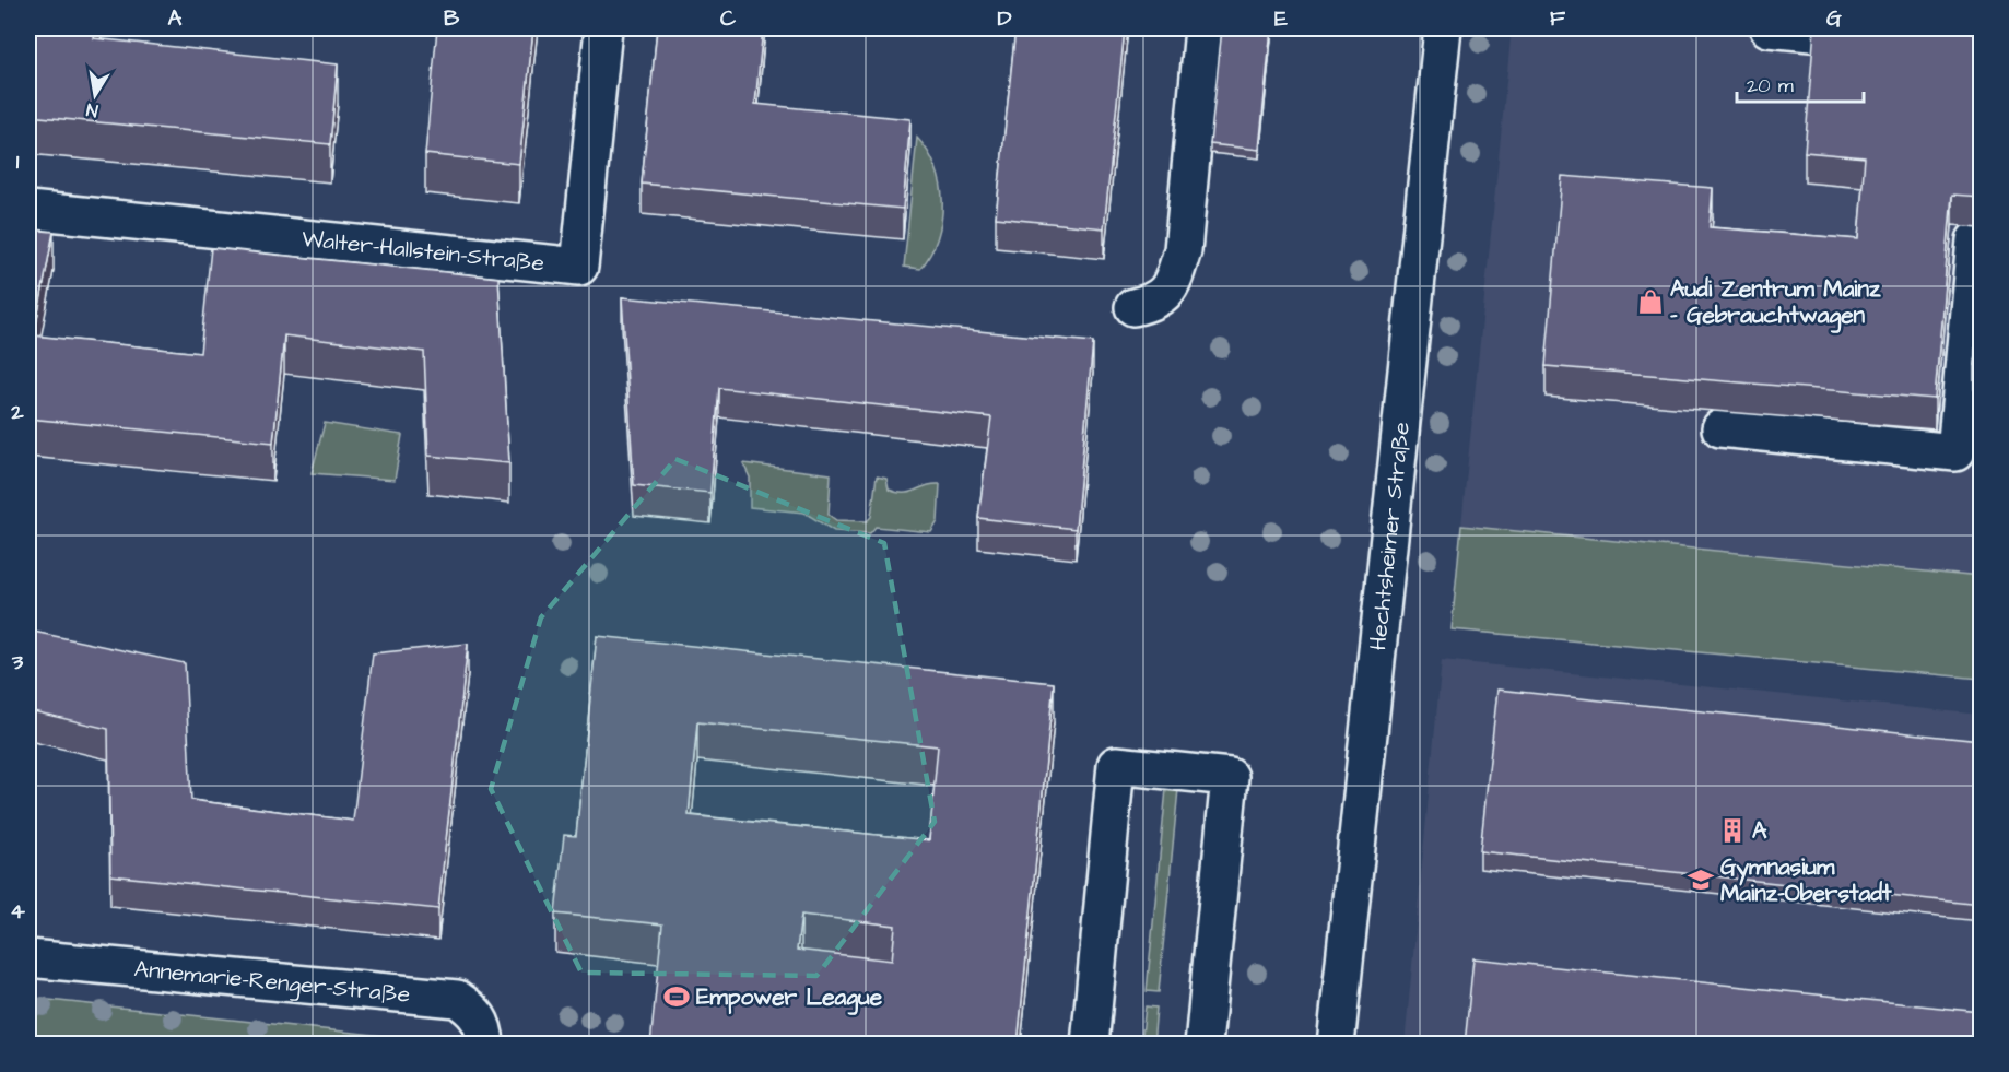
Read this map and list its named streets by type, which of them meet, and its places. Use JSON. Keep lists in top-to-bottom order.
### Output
{
  "streets": {
    "street": ["Walter-Hallstein-Straße", "Hechtsheimer Straße", "Annemarie-Renger-Straße"]
  },
  "places": {
    "shop": ["Audi Zentrum Mainz - Gebrauchtwagen"],
    "building": ["A"],
    "school or university": ["Gymnasium Mainz-Oberstadt"],
    "sports": ["Empower League"]
  },
  "scale_bar": "20 m",
  "north": "bottom",
  "grid": {
    "columns": [
      "A",
      "B",
      "C",
      "D",
      "E",
      "F",
      "G"
    ],
    "rows": [
      "1",
      "2",
      "3",
      "4"
    ]
  }
}
